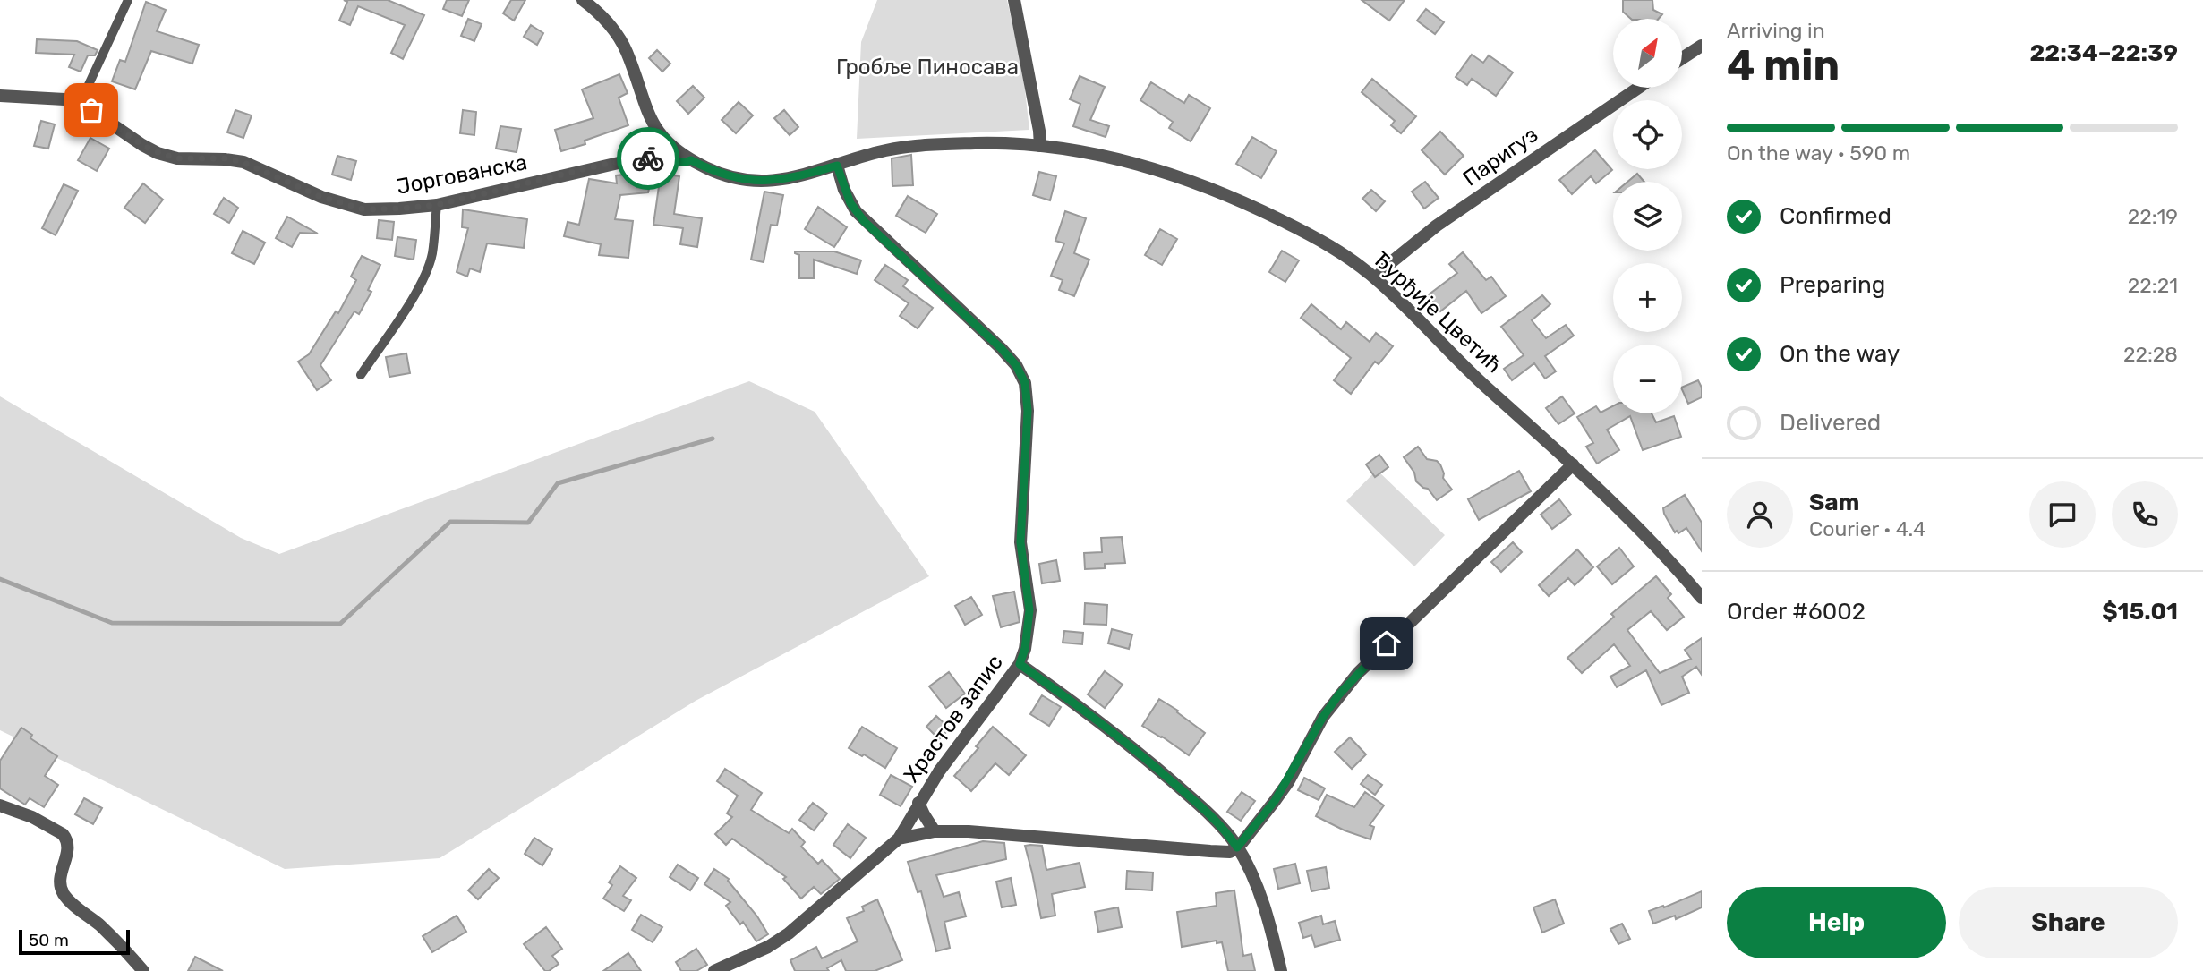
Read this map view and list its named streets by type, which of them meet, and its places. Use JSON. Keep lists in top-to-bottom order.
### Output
{
  "streets": {
    "street": [
      "Паригуз",
      "Јоргованска",
      "Ђурђије Цветић",
      "Храстов запис"
    ]
  },
  "crossings": [
    ["Паригуз", "Ђурђије Цветић"],
    ["Јоргованска", "Ђурђије Цветић"],
    ["Ђурђије Цветић", "Храстов запис"]
  ],
  "parks": ["Гробље Пиносава"],
  "scale_bar": "50 m",
  "north": "top right",
  "page": {
    "heading": ["4 min", "Arriving in", "22:34–22:39"],
    "panel": [
      "Sam",
      "Courier · 4.4",
      "Order #6002",
      "$15.01"
    ],
    "map_buttons": ["+", "−"],
    "bar": "On the way · 590 m",
    "list": [
      ["Confirmed", "22:19"],
      ["Preparing", "22:21"],
      ["On the way", "22:28"],
      "Delivered"
    ],
    "buttons": ["Help", "Share"],
    "scale": "50 m"
  }
}
